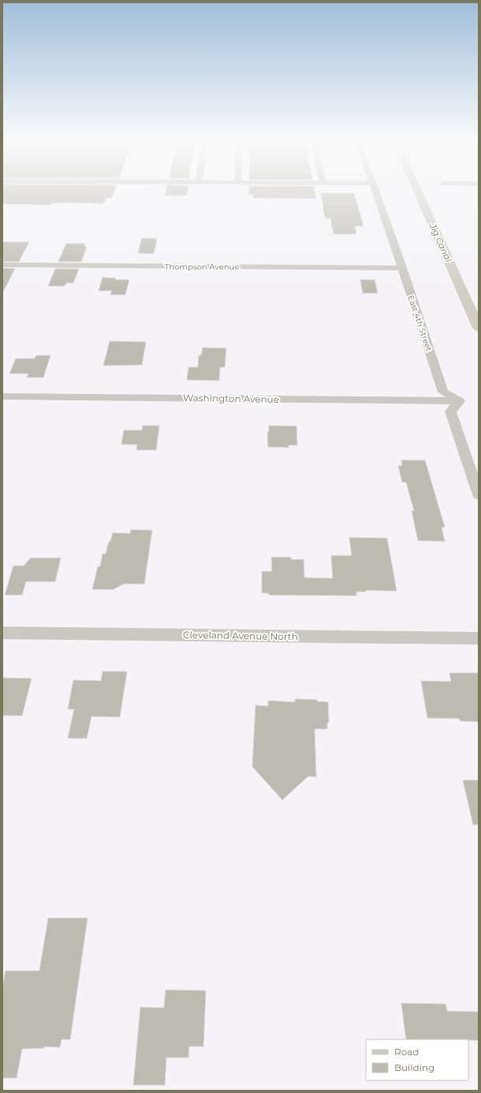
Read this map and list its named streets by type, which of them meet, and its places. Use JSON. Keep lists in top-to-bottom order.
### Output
{
  "streets": {
    "street": [
      "Thompson Avenue",
      "East 4th Street",
      "Washington Avenue",
      "Cleveland Avenue North"
    ]
  },
  "crossings": [
    ["Thompson Avenue", "East 4th Street"],
    ["East 4th Street", "Washington Avenue"]
  ],
  "water": ["Jig Canal"],
  "legend": ["Road", "Building"]
}
